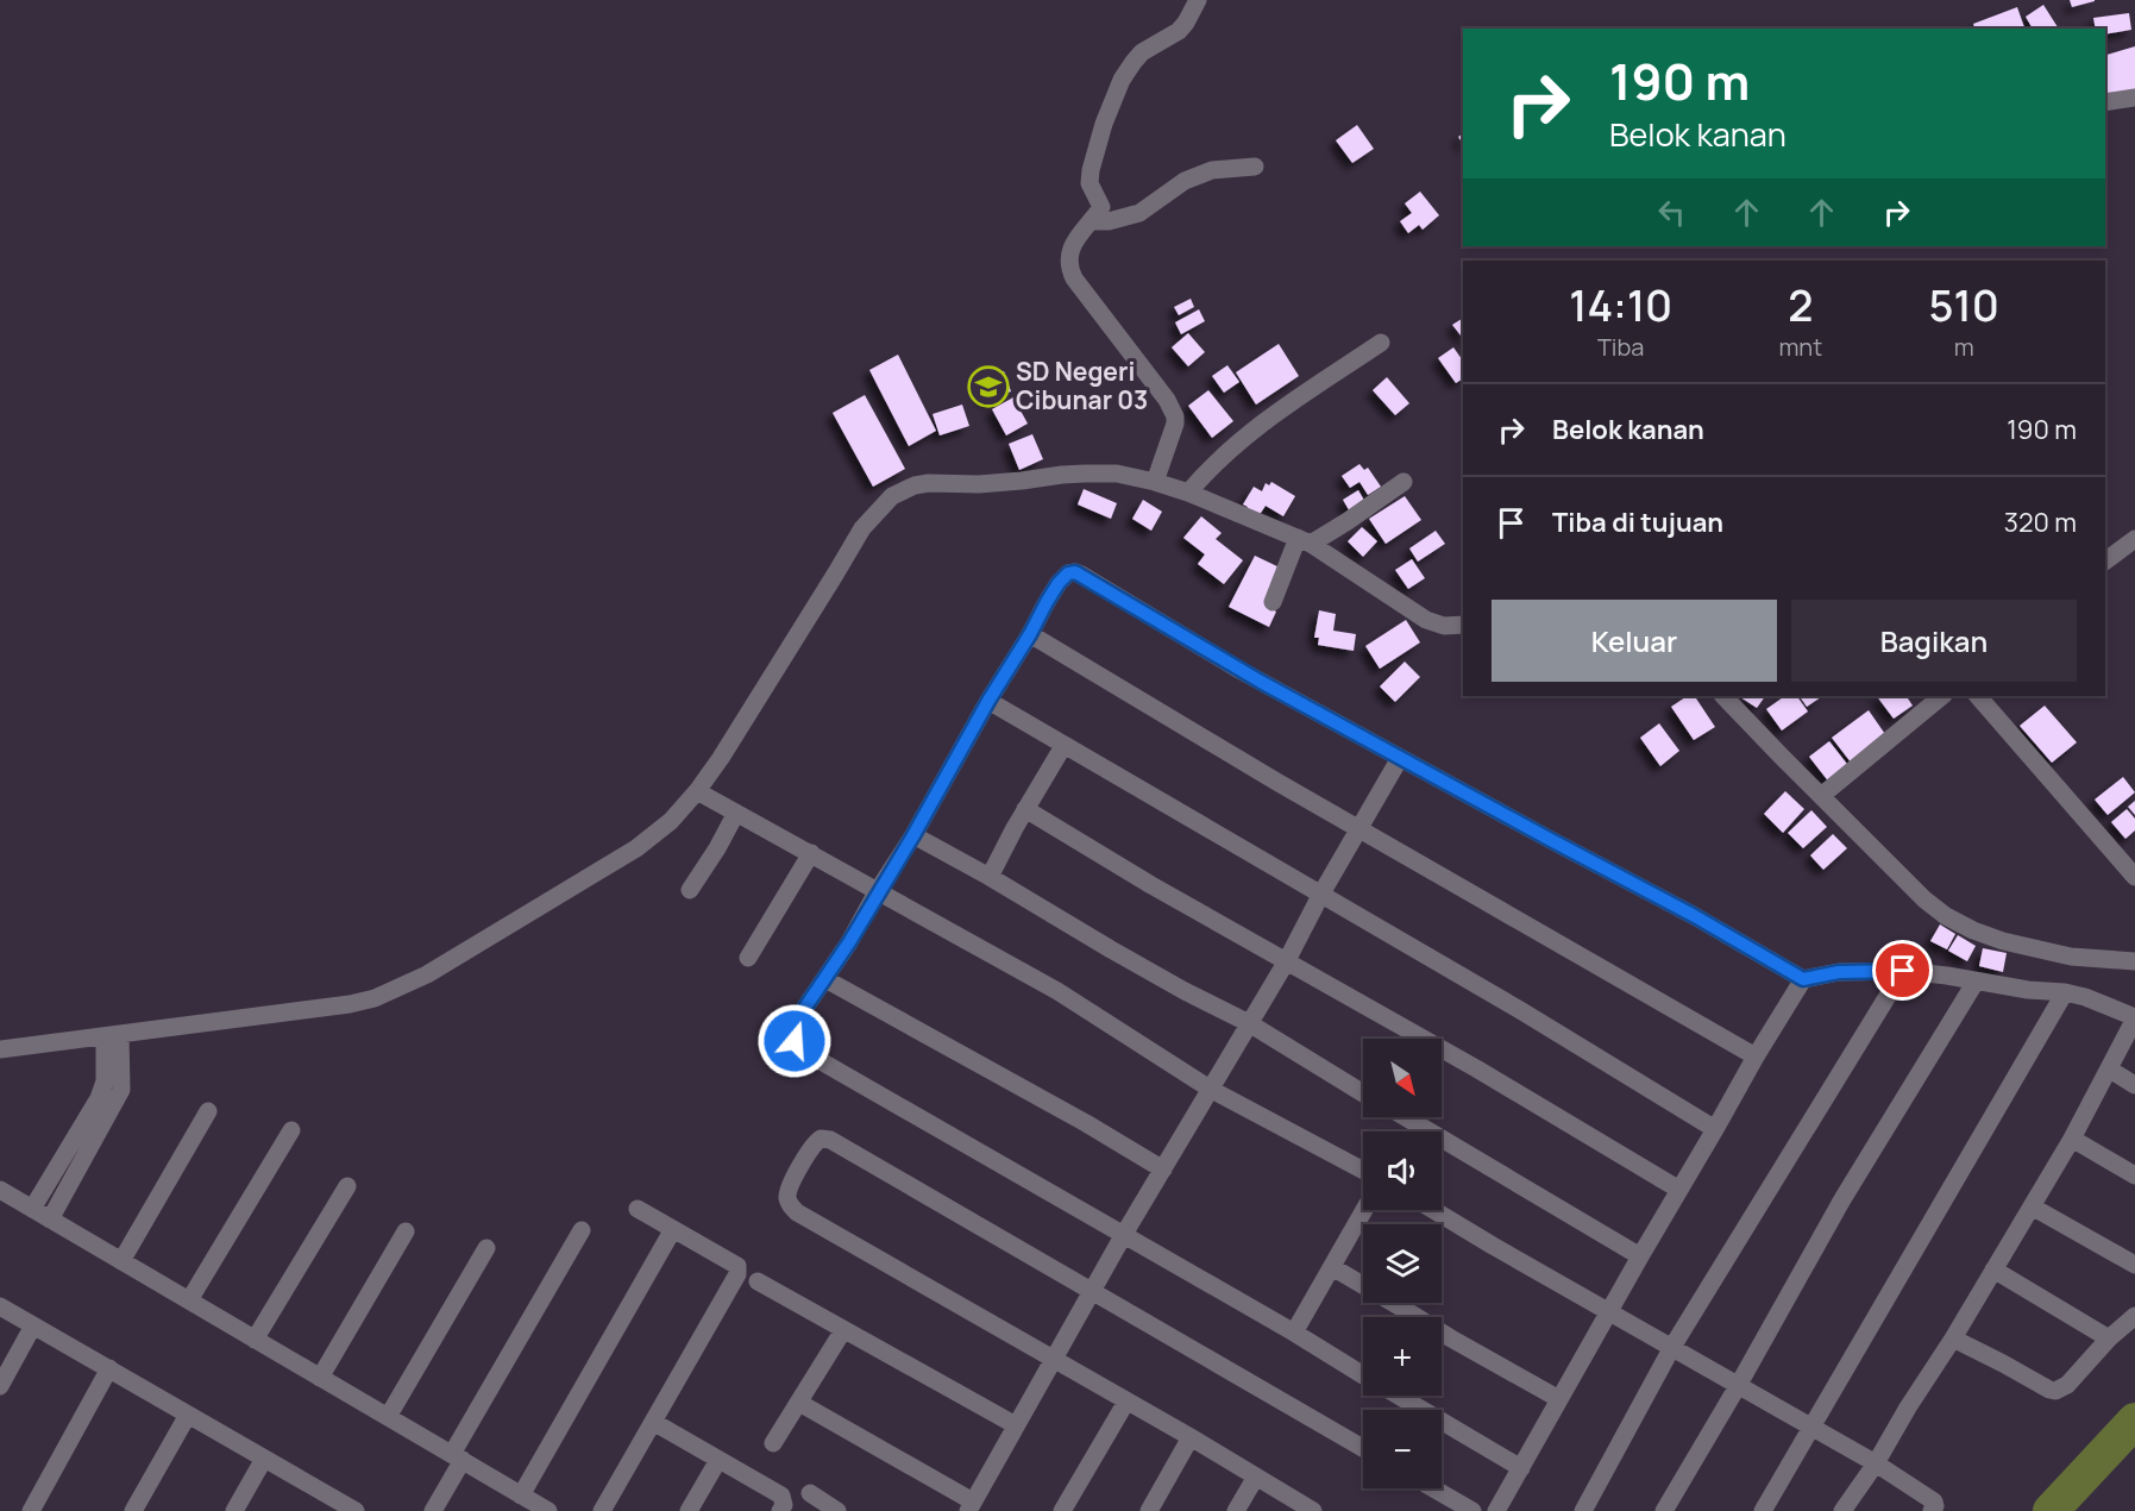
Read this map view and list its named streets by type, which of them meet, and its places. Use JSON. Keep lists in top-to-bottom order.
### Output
{
  "places": {
    "school or university": ["SD Negeri Cibunar 03"]
  },
  "north": "bottom right",
  "page": {
    "turn": ["190 m", "Belok kanan"],
    "eta": [
      "14:10",
      "Tiba",
      "2",
      "mnt",
      "510",
      "m"
    ],
    "list": [
      {
        "name": "Belok kanan",
        "value": "190 m"
      },
      {
        "name": "Tiba di tujuan",
        "value": "320 m"
      }
    ],
    "buttons": ["Keluar", "Bagikan"],
    "map_buttons": ["+", "−"]
  }
}
